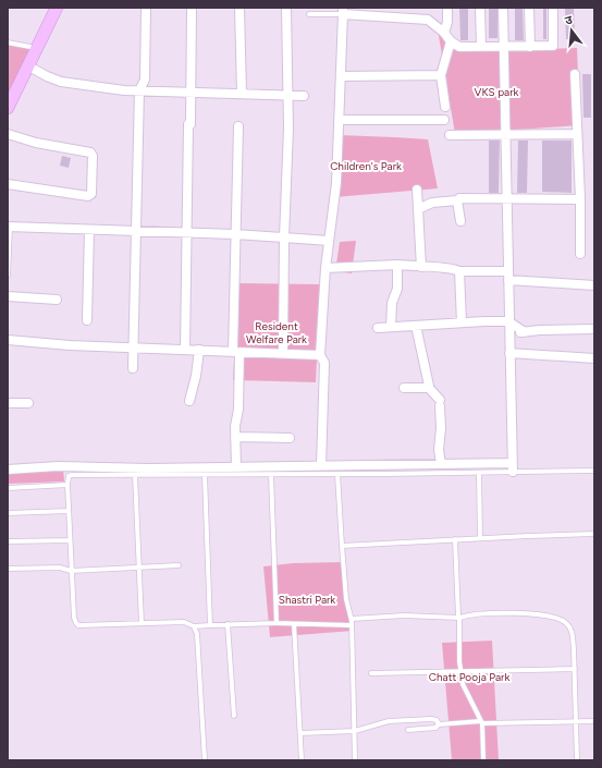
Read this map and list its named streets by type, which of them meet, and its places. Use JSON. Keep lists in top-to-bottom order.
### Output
{
  "parks": [
    "VKS park",
    "Children's Park",
    "Resident Welfare Park",
    "Shastri Park",
    "Chatt Pooja Park"
  ],
  "north": "top"
}
